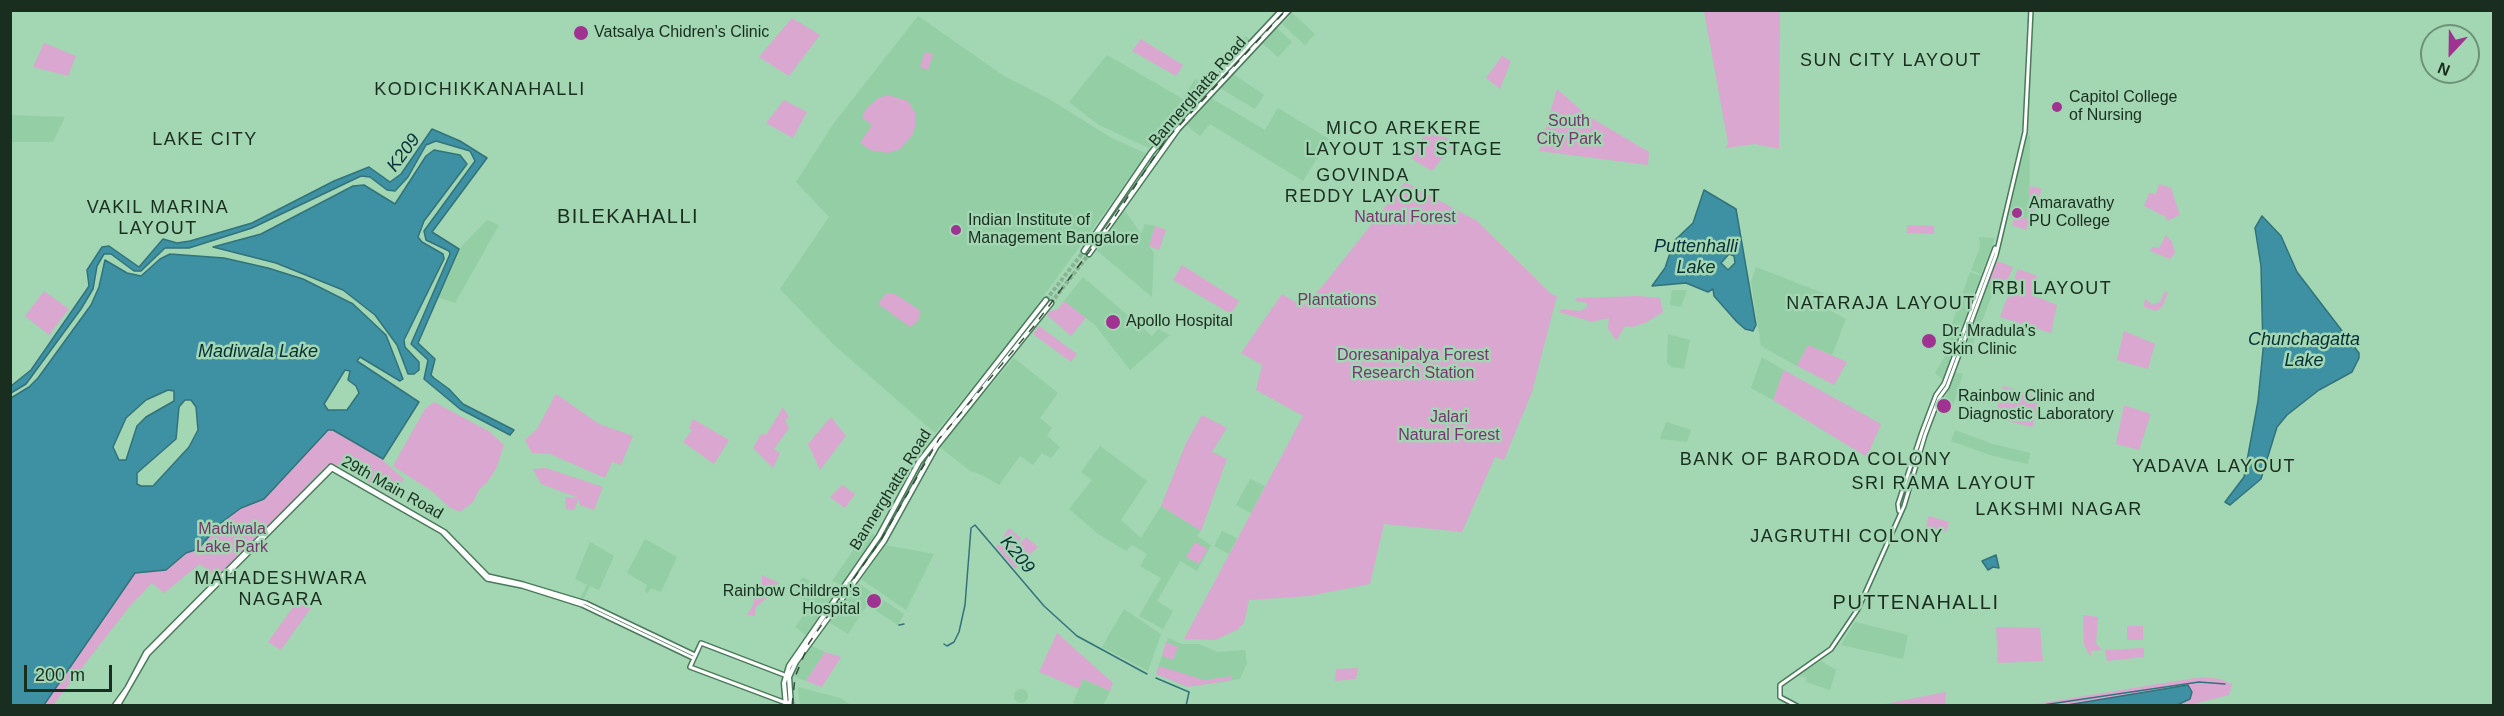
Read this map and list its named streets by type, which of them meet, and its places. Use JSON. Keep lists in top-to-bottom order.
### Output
{
  "streets": {
    "main road": ["Bannerghatta Road", "29th Main Road"]
  },
  "districts": [
    "SUN CITY LAYOUT",
    "KODICHIKKANAHALLI",
    "MICO AREKERE LAYOUT 1ST STAGE",
    "LAKE CITY",
    "GOVINDA REDDY LAYOUT",
    "VAKIL MARINA LAYOUT",
    "BILEKAHALLI",
    "RBI LAYOUT",
    "NATARAJA LAYOUT",
    "BANK OF BARODA COLONY",
    "YADAVA LAYOUT",
    "SRI RAMA LAYOUT",
    "LAKSHMI NAGAR",
    "JAGRUTHI COLONY",
    "MAHADESHWARA NAGARA",
    "PUTTENAHALLI"
  ],
  "water": [
    "K209",
    "Puttenhalli Lake",
    "Chunchagatta Lake",
    "Madiwala Lake"
  ],
  "parks": [
    "South City Park",
    "Natural Forest",
    "Plantations",
    "Doresanipalya Forest Research Station",
    "Jalari Natural Forest",
    "Madiwala Lake Park"
  ],
  "places": [
    "Vatsalya Chidren's Clinic",
    "Capitol College of Nursing",
    "Amaravathy PU College",
    "Indian Institute of Management Bangalore",
    "Apollo Hospital",
    "Dr. Mradula's Skin Clinic",
    "Rainbow Clinic and Diagnostic Laboratory",
    "Rainbow Children's Hospital"
  ],
  "scale_bar": "200 m",
  "north": "bottom"
}
